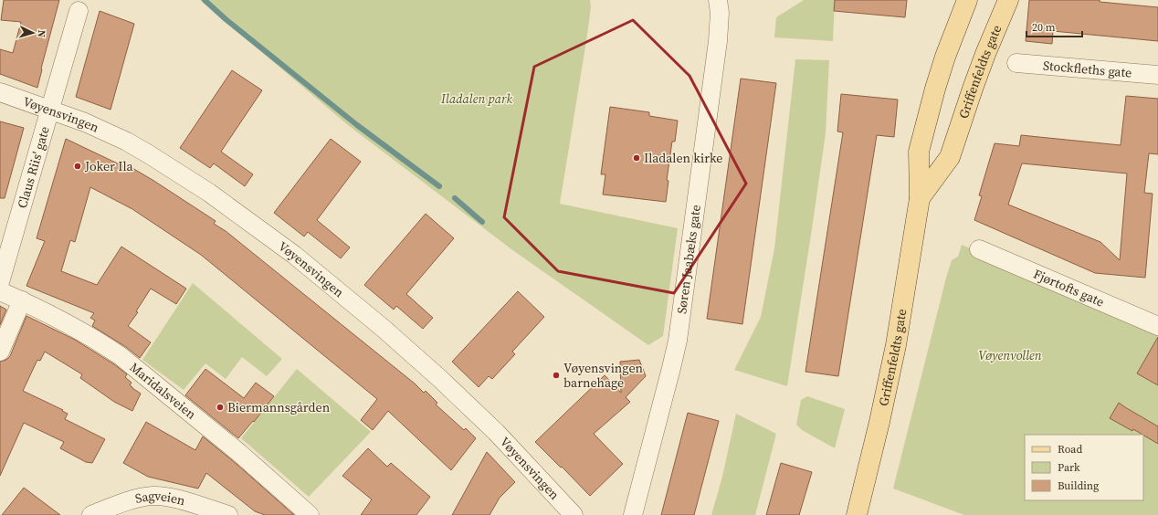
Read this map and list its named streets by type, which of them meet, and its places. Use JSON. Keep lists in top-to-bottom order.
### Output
{
  "streets": {
    "main road": ["Griffenfeldts gate"],
    "street": [
      "Stockfleths gate",
      "Vøyensvingen",
      "Claus Riis' gate",
      "Søren Jaabæks gate",
      "Fjørtofts gate",
      "Maridalsveien",
      "Sagveien"
    ]
  },
  "crossings": [
    ["Vøyensvingen", "Claus Riis' gate"]
  ],
  "parks": ["Iladalen park", "Vøyenvollen"],
  "places": [
    "Iladalen kirke",
    "Joker Ila",
    "Vøyensvingen barnehage",
    "Biermannsgården"
  ],
  "legend": ["Road", "Park", "Building"],
  "scale_bar": "20 m",
  "north": "right"
}
